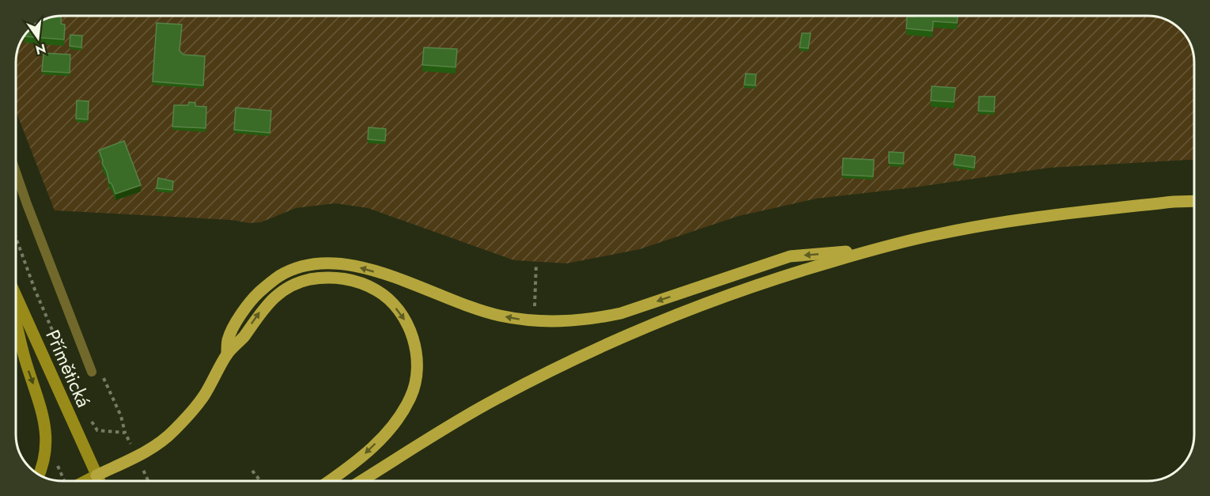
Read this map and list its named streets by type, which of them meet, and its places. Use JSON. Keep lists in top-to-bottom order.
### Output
{
  "streets": {
    "main road": ["Přímětická"]
  },
  "north": "bottom"
}
